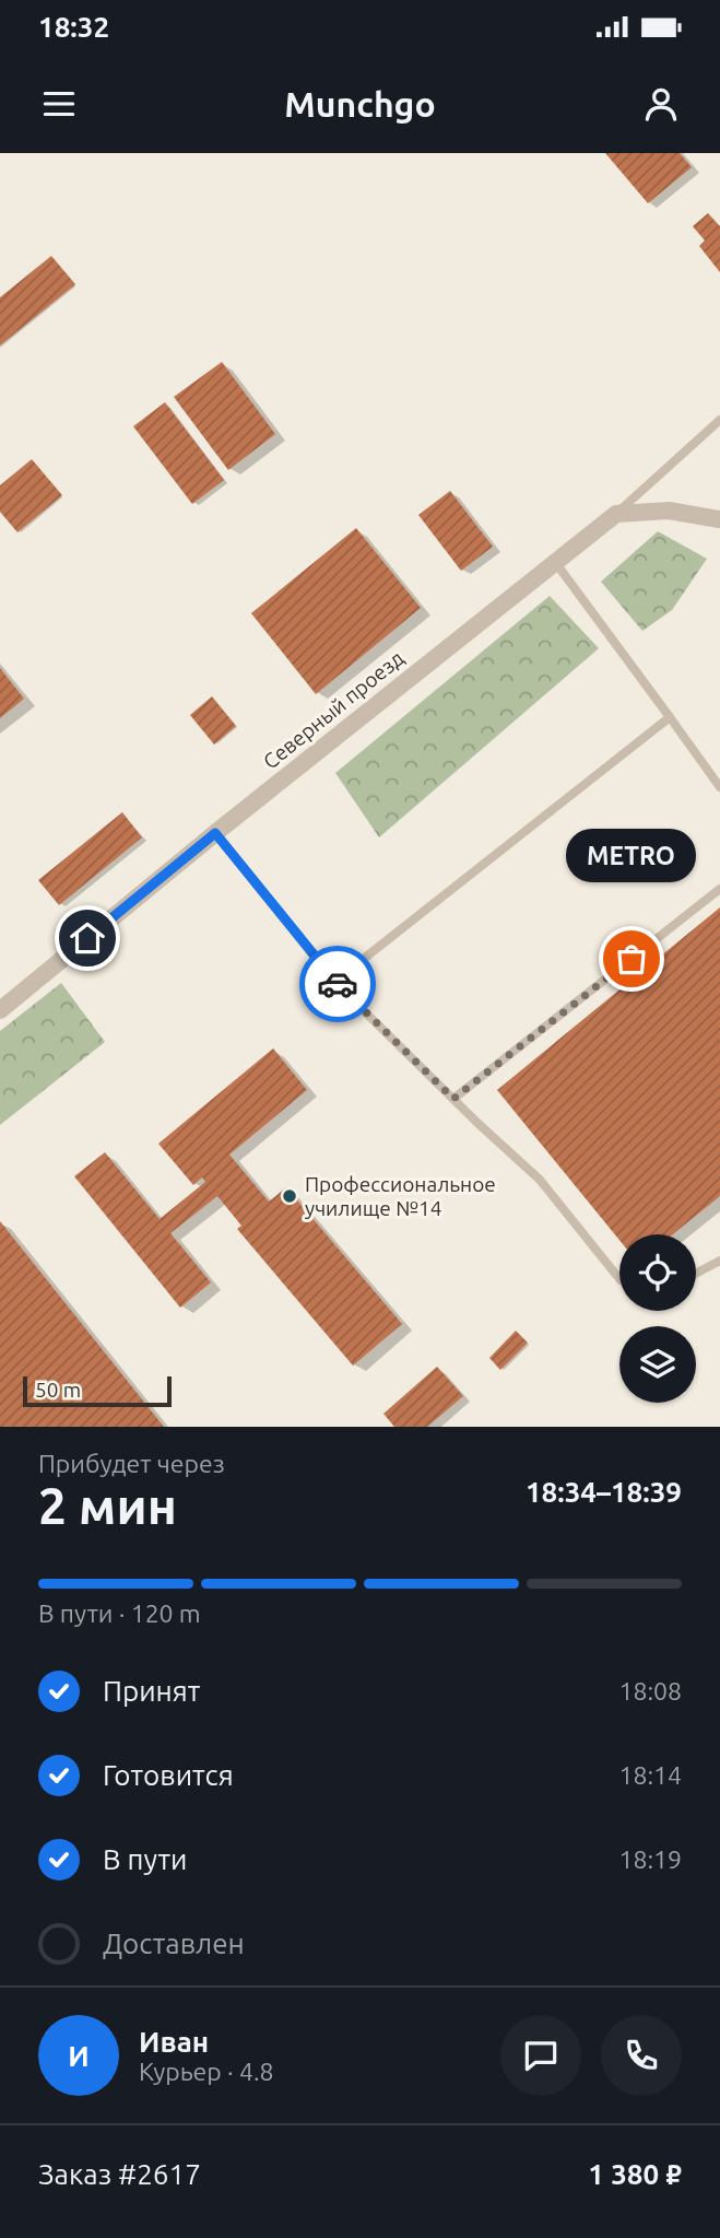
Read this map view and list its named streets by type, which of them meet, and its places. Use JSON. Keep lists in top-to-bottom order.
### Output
{
  "streets": {
    "street": ["Северный проезд"]
  },
  "places": ["METRO", "Профессиональное училище №14"],
  "scale_bar": "50 m",
  "page": {
    "status": "18:32",
    "header": "Munchgo",
    "bubble": "METRO",
    "scale": "50 m",
    "heading": ["2 мин", "Прибудет через", "18:34–18:39"],
    "panel": [
      "Иван",
      "Курьер · 4.8",
      "Заказ #2617",
      "1 380 ₽"
    ],
    "bar": "В пути · 120 m",
    "list": [
      ["Принят", "18:08"],
      ["Готовится", "18:14"],
      ["В пути", "18:19"],
      "Доставлен"
    ],
    "round": "И"
  }
}
